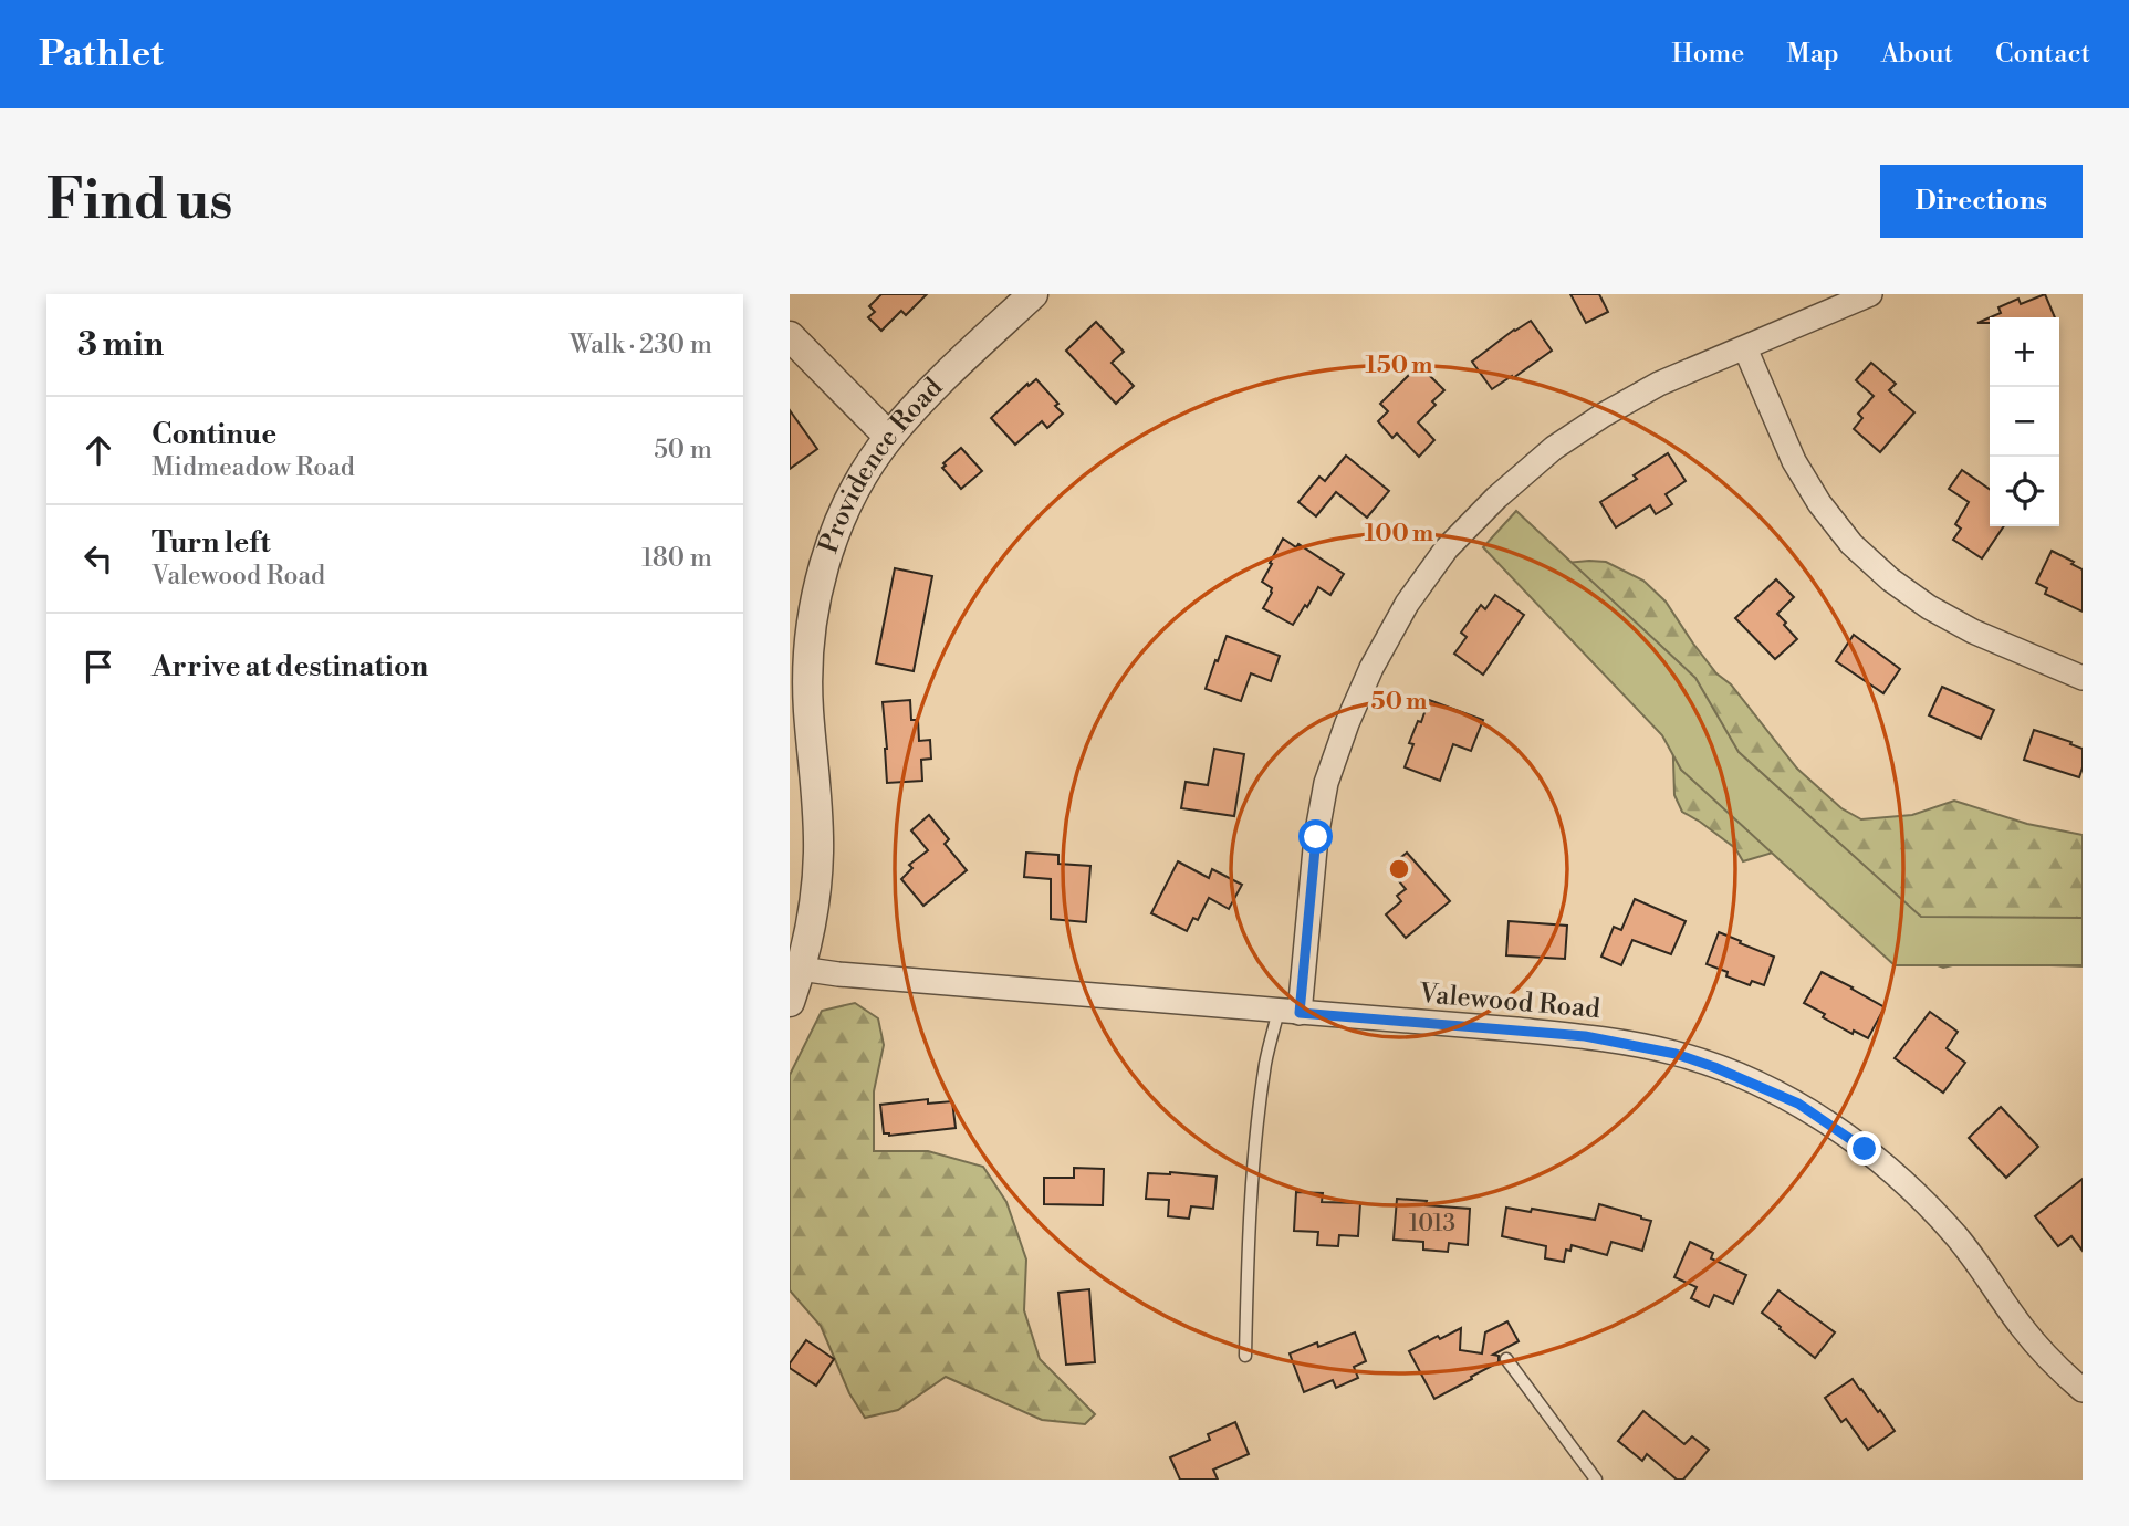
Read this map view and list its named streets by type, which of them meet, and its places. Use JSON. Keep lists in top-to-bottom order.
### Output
{
  "streets": {
    "street": ["Providence Road", "Valewood Road"]
  },
  "crossings": [
    ["Providence Road", "Valewood Road"]
  ],
  "house_numbers": ["1013"],
  "page": {
    "header": "Pathlet",
    "nav": [
      "Home",
      "Map",
      "About",
      "Contact"
    ],
    "buttons": "Directions",
    "title": "Find us",
    "heading": ["3 min", "Walk · 230 m"],
    "map_buttons": ["+", "−"],
    "list": [
      ["Continue", "Midmeadow Road", "50 m"],
      ["Turn left", "Valewood Road", "180 m"],
      "Arrive at destination"
    ]
  },
  "rings": ["150 m", "100 m", "50 m"]
}
